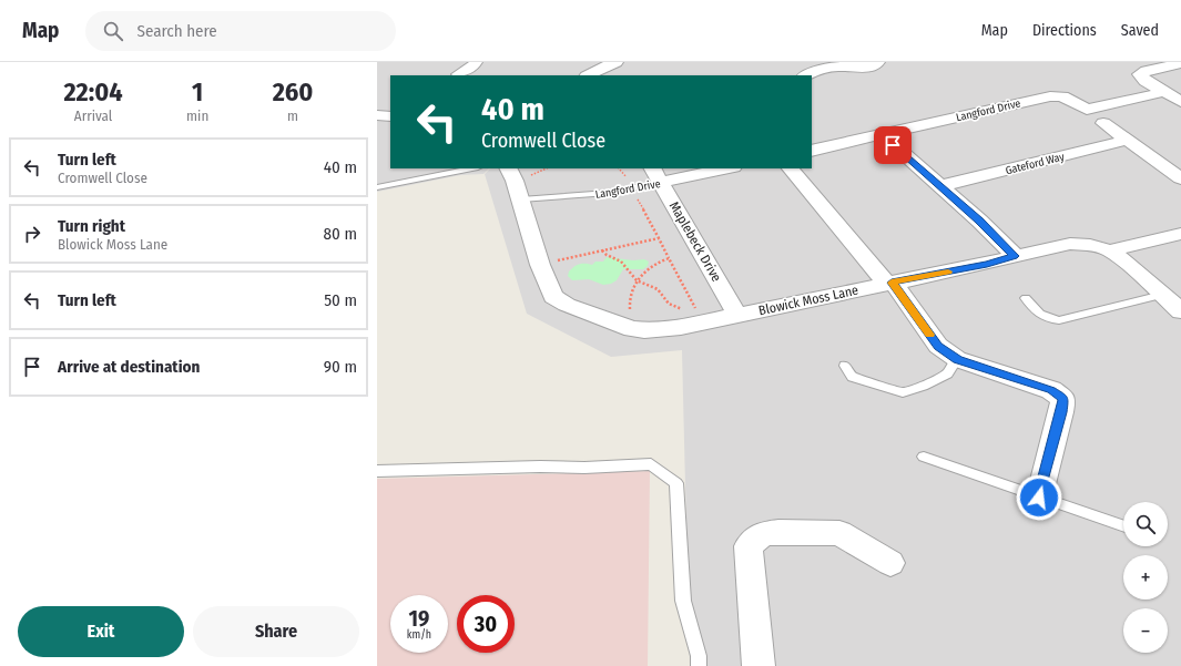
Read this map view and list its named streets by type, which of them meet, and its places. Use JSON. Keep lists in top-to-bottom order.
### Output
{
  "streets": {
    "street": [
      "Langford Drive",
      "Gateford Way",
      "Maplebeck Drive",
      "Blowick Moss Lane"
    ]
  },
  "crossings": [
    ["Langford Drive", "Maplebeck Drive"],
    ["Langford Drive", "Blowick Moss Lane"],
    ["Maplebeck Drive", "Blowick Moss Lane"]
  ],
  "page": {
    "header": "Map",
    "search": "Search here",
    "nav": ["Map", "Directions", "Saved"],
    "eta": [
      "22:04",
      "Arrival",
      "1",
      "min",
      "260",
      "m"
    ],
    "turn": ["40 m", "Cromwell Close"],
    "list": [
      {
        "name": "Turn left",
        "note": "Cromwell Close",
        "value": "40 m"
      },
      {
        "name": "Turn right",
        "note": "Blowick Moss Lane",
        "value": "80 m"
      },
      {
        "name": "Turn left",
        "value": "50 m"
      },
      {
        "name": "Arrive at destination",
        "value": "90 m"
      }
    ],
    "map_buttons": ["+", "−"],
    "speed": "19 km/h",
    "limit": "30",
    "buttons": ["Exit", "Share"]
  }
}
